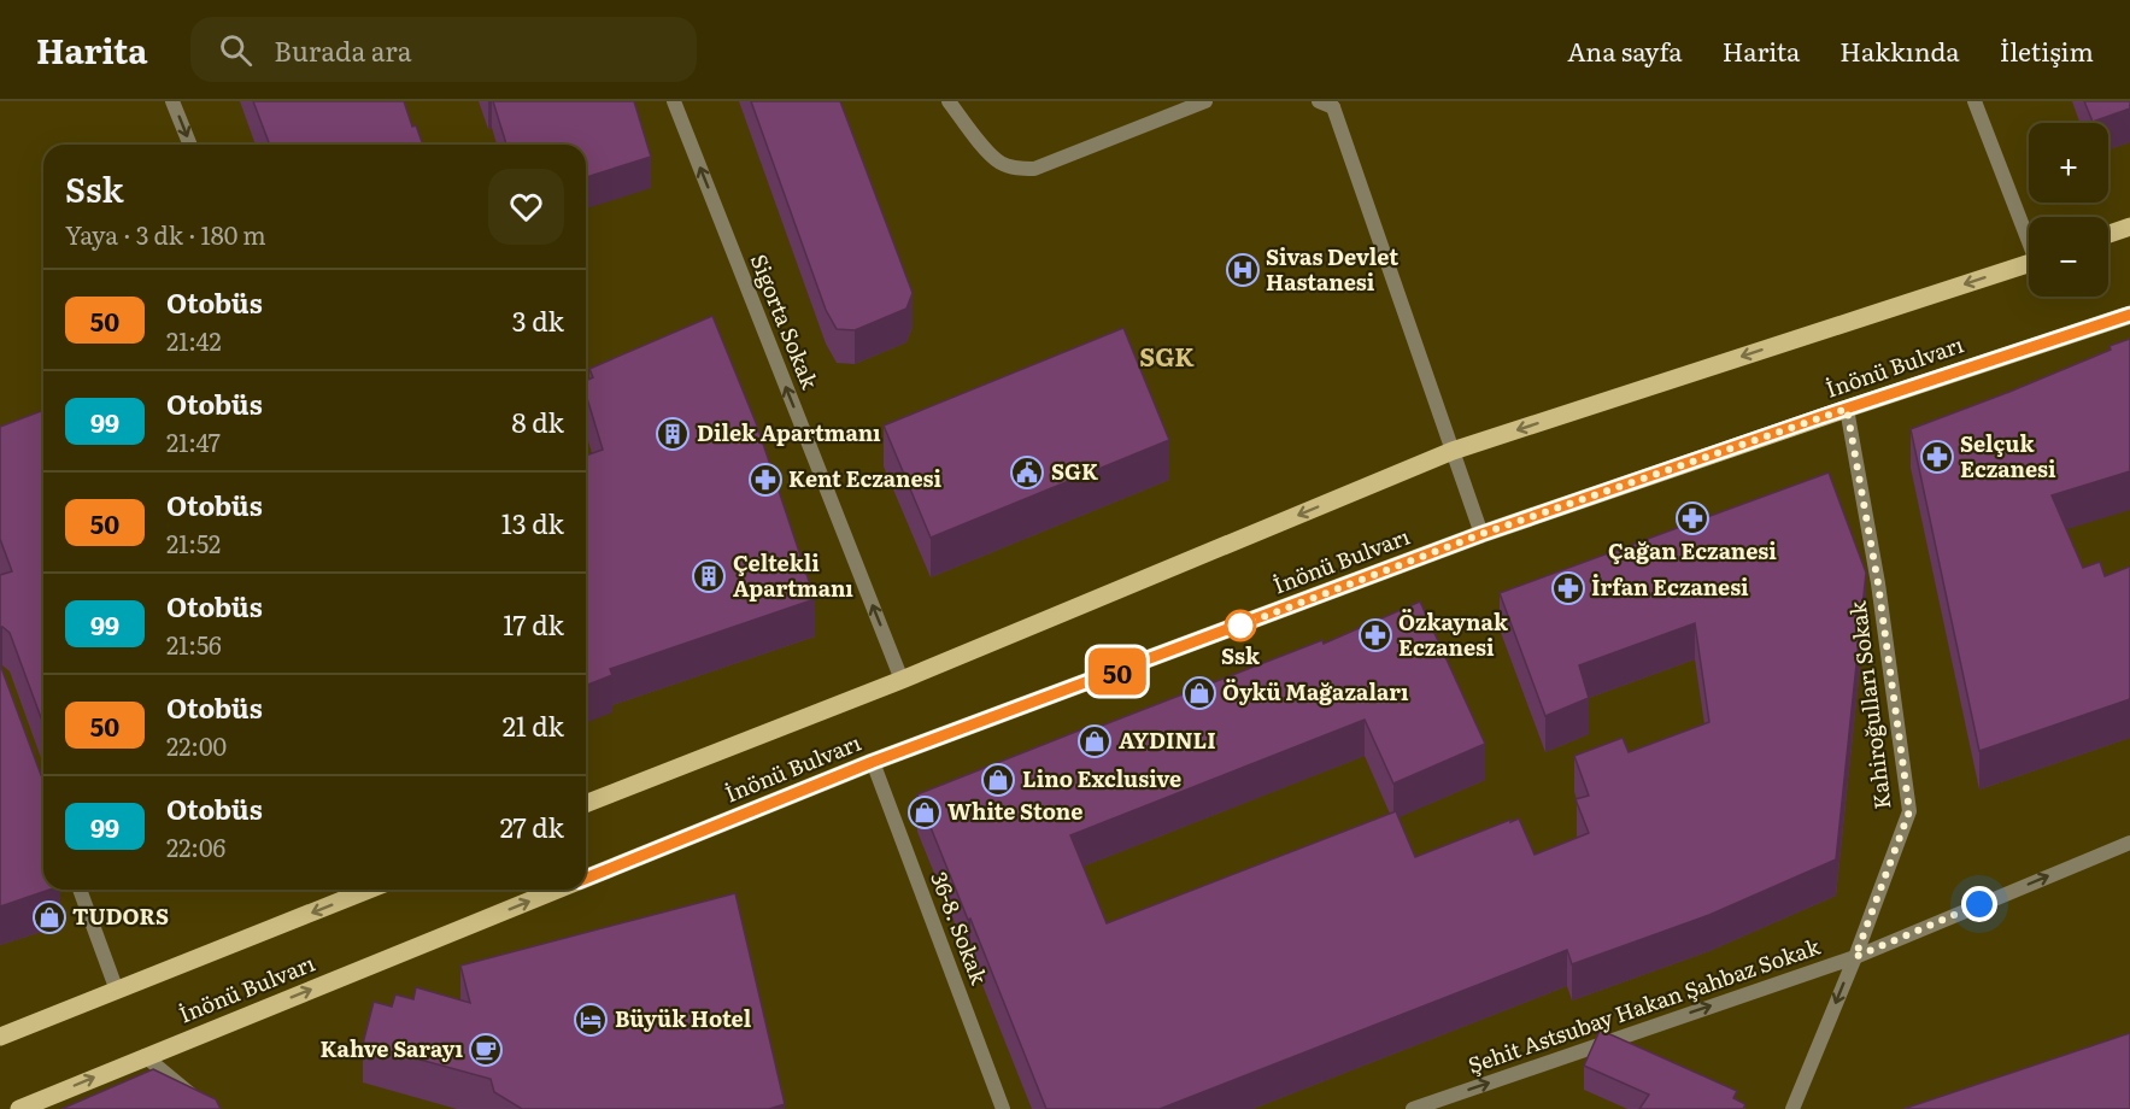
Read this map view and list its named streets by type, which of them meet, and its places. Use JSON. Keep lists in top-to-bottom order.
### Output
{
  "streets": {
    "main road": ["İnönü Bulvarı"],
    "street": [
      "Sigorta Sokak",
      "Kahiroğulları Sokak",
      "36-8. Sokak",
      "Şehit Astsubay Hakan Şahbaz Sokak"
    ]
  },
  "crossings": [
    ["Sigorta Sokak", "İnönü Bulvarı"],
    ["İnönü Bulvarı", "Kahiroğulları Sokak"],
    ["İnönü Bulvarı", "36-8. Sokak"],
    ["Kahiroğulları Sokak", "Şehit Astsubay Hakan Şahbaz Sokak"]
  ],
  "one_way": ["Sigorta Sokak", "Şehit Astsubay Hakan Şahbaz Sokak"],
  "districts": ["SGK"],
  "places": {
    "hospital": ["Sivas Devlet Hastanesi"],
    "building": ["Dilek Apartmanı", "Çeltekli Apartmanı"],
    "pharmacy": [
      "Selçuk Eczanesi",
      "Kent Eczanesi",
      "Çağan Eczanesi",
      "İrfan Eczanesi",
      "Özkaynak Eczanesi"
    ],
    "public building": ["SGK"],
    "other": ["Ssk"],
    "shop": [
      "Öykü Mağazaları",
      "AYDINLI",
      "Lino Exclusive",
      "White Stone",
      "TUDORS"
    ],
    "hotel": ["Büyük Hotel"],
    "cafe": ["Kahve Sarayı"]
  },
  "lines": ["bus line 50"],
  "page": {
    "header": "Harita",
    "search": "Burada ara",
    "nav": [
      "Ana sayfa",
      "Harita",
      "Hakkında",
      "İletişim"
    ],
    "on_map": "50",
    "map_buttons": ["+", "−"],
    "heading": ["Ssk", "Yaya · 3 dk · 180 m"],
    "list": [
      {
        "mark": "50",
        "name": "Otobüs",
        "note": "21:42",
        "value": "3 dk"
      },
      {
        "mark": "99",
        "name": "Otobüs",
        "note": "21:47",
        "value": "8 dk"
      },
      {
        "mark": "50",
        "name": "Otobüs",
        "note": "21:52",
        "value": "13 dk"
      },
      {
        "mark": "99",
        "name": "Otobüs",
        "note": "21:56",
        "value": "17 dk"
      },
      {
        "mark": "50",
        "name": "Otobüs",
        "note": "22:00",
        "value": "21 dk"
      },
      {
        "mark": "99",
        "name": "Otobüs",
        "note": "22:06",
        "value": "27 dk"
      }
    ]
  }
}
